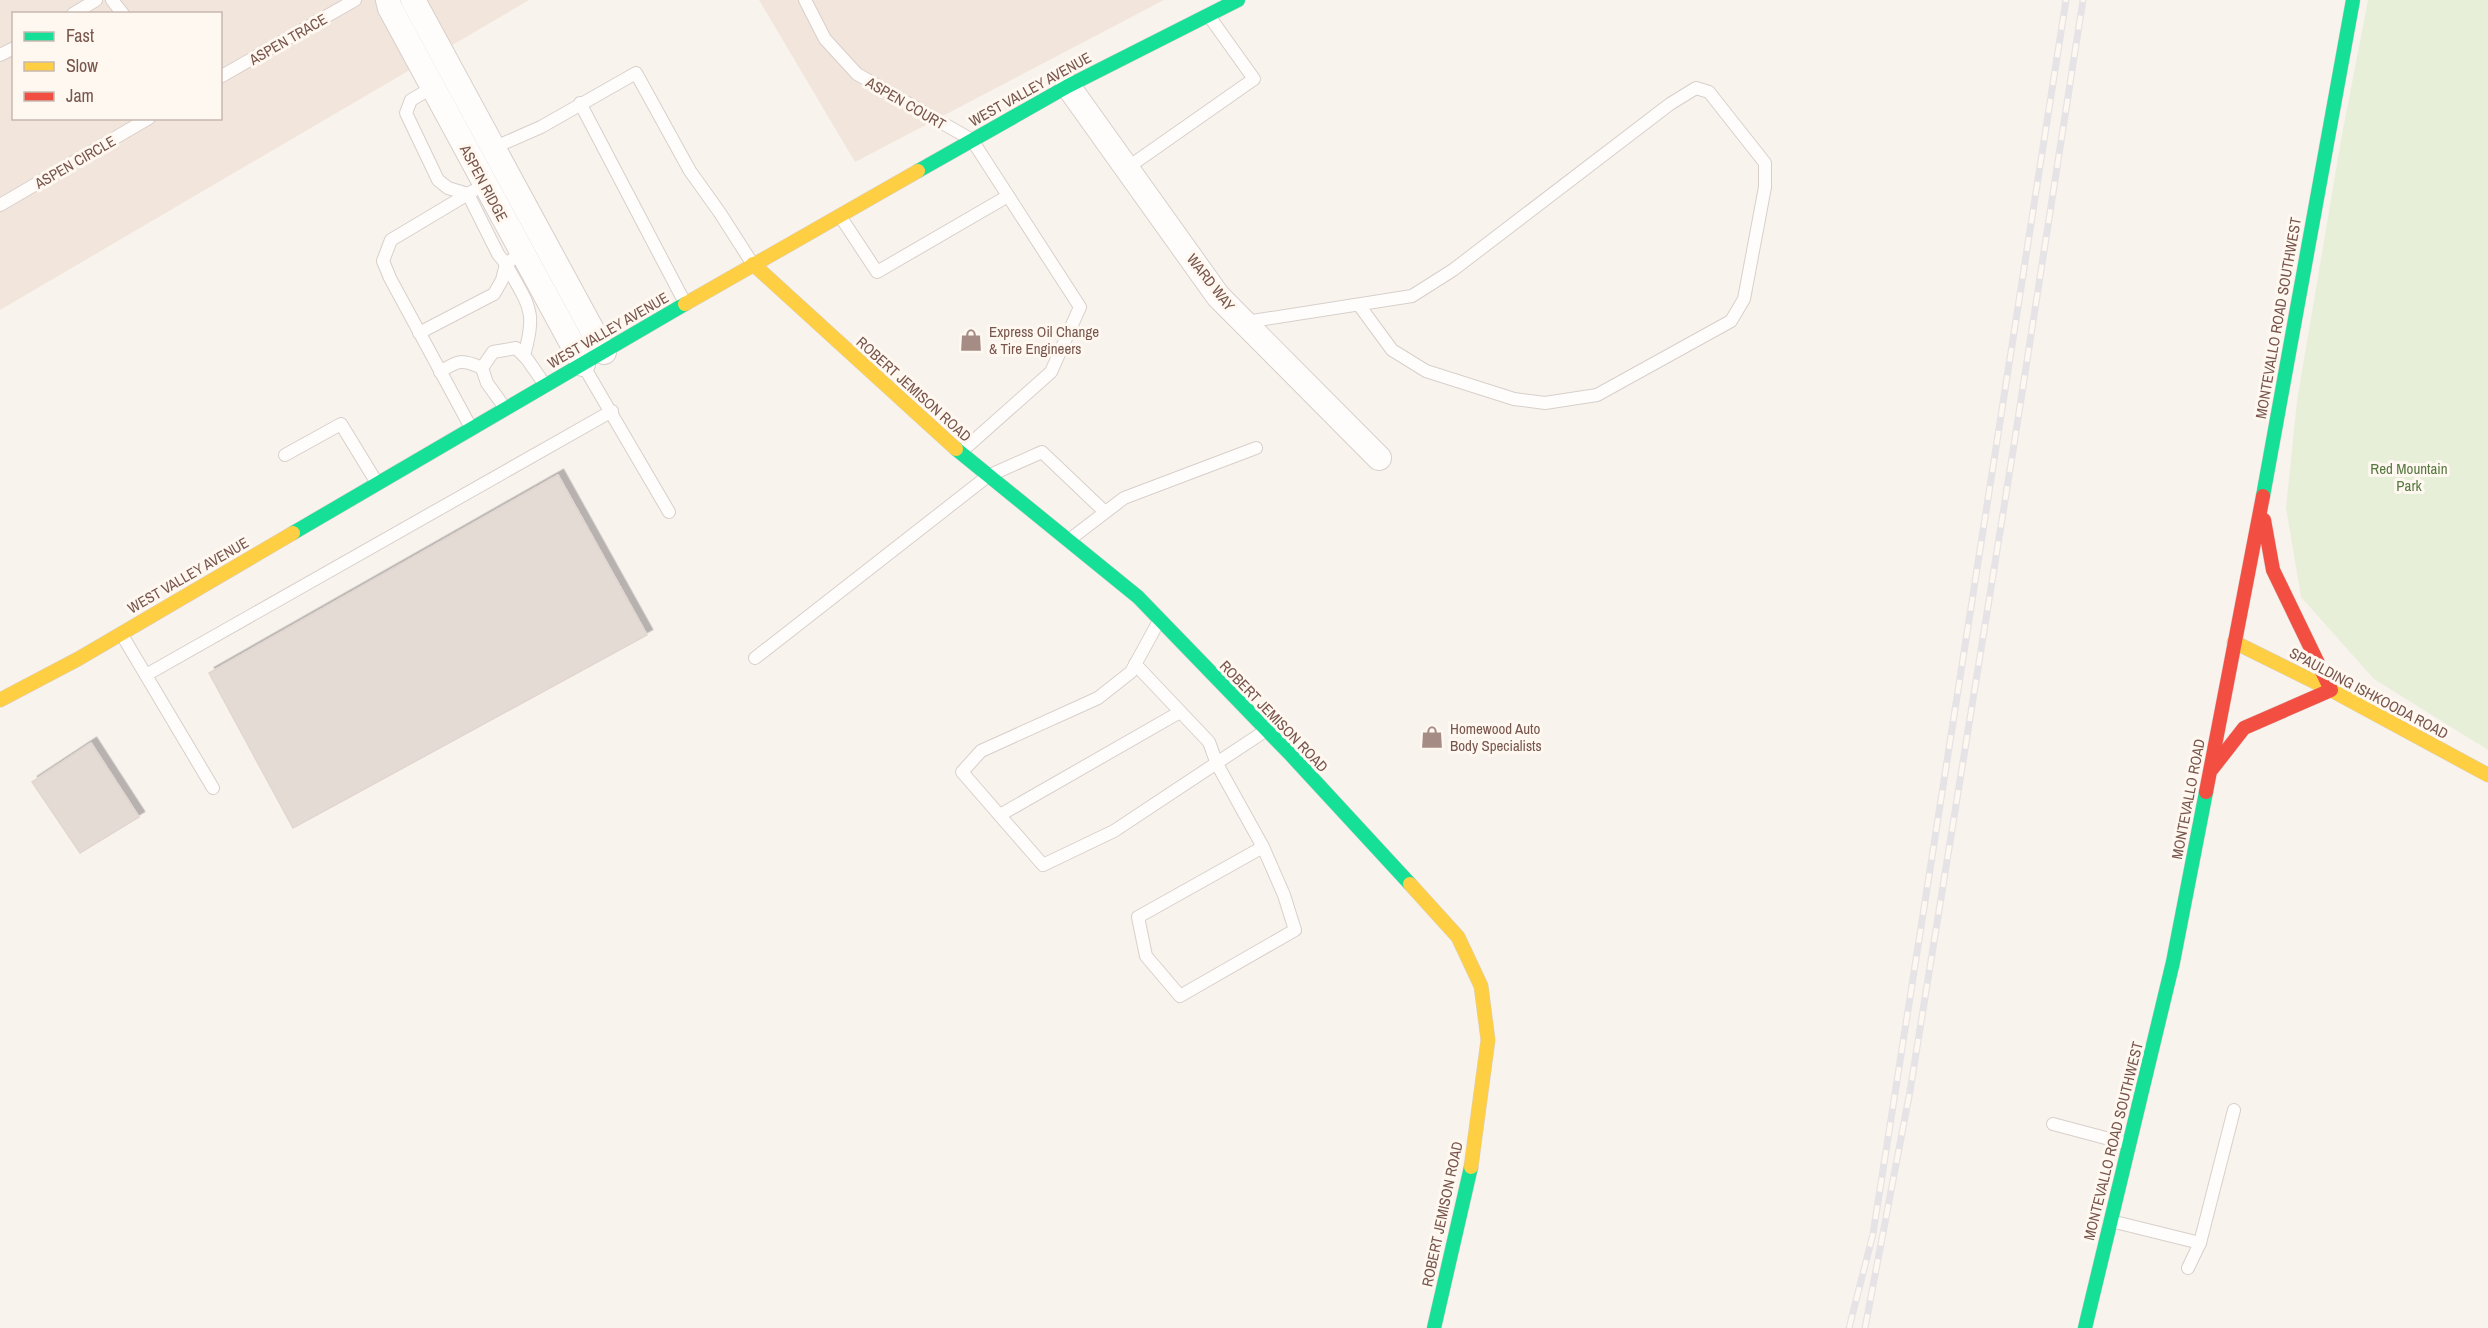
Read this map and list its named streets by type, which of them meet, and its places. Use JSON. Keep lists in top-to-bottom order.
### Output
{
  "streets": {
    "street": [
      "WEST VALLEY AVENUE",
      "ASPEN RIDGE",
      "WARD WAY",
      "MONTEVALLO ROAD SOUTHWEST",
      "ROBERT JEMISON ROAD",
      "SPAULDING ISHKOODA ROAD",
      "MONTEVALLO ROAD"
    ],
    "lane": ["ASPEN TRACE", "ASPEN COURT", "ASPEN CIRCLE"]
  },
  "crossings": [
    ["WEST VALLEY AVENUE", "ASPEN COURT"],
    ["WEST VALLEY AVENUE", "ASPEN RIDGE"],
    ["WEST VALLEY AVENUE", "WARD WAY"],
    ["WEST VALLEY AVENUE", "ROBERT JEMISON ROAD"],
    ["MONTEVALLO ROAD SOUTHWEST", "SPAULDING ISHKOODA ROAD"],
    ["MONTEVALLO ROAD SOUTHWEST", "MONTEVALLO ROAD"],
    ["SPAULDING ISHKOODA ROAD", "MONTEVALLO ROAD"]
  ],
  "parks": ["Red Mountain Park"],
  "places": {
    "shop": ["Express Oil Change & Tire Engineers", "Homewood Auto Body Specialists"]
  },
  "legend": ["Fast", "Slow", "Jam"]
}
